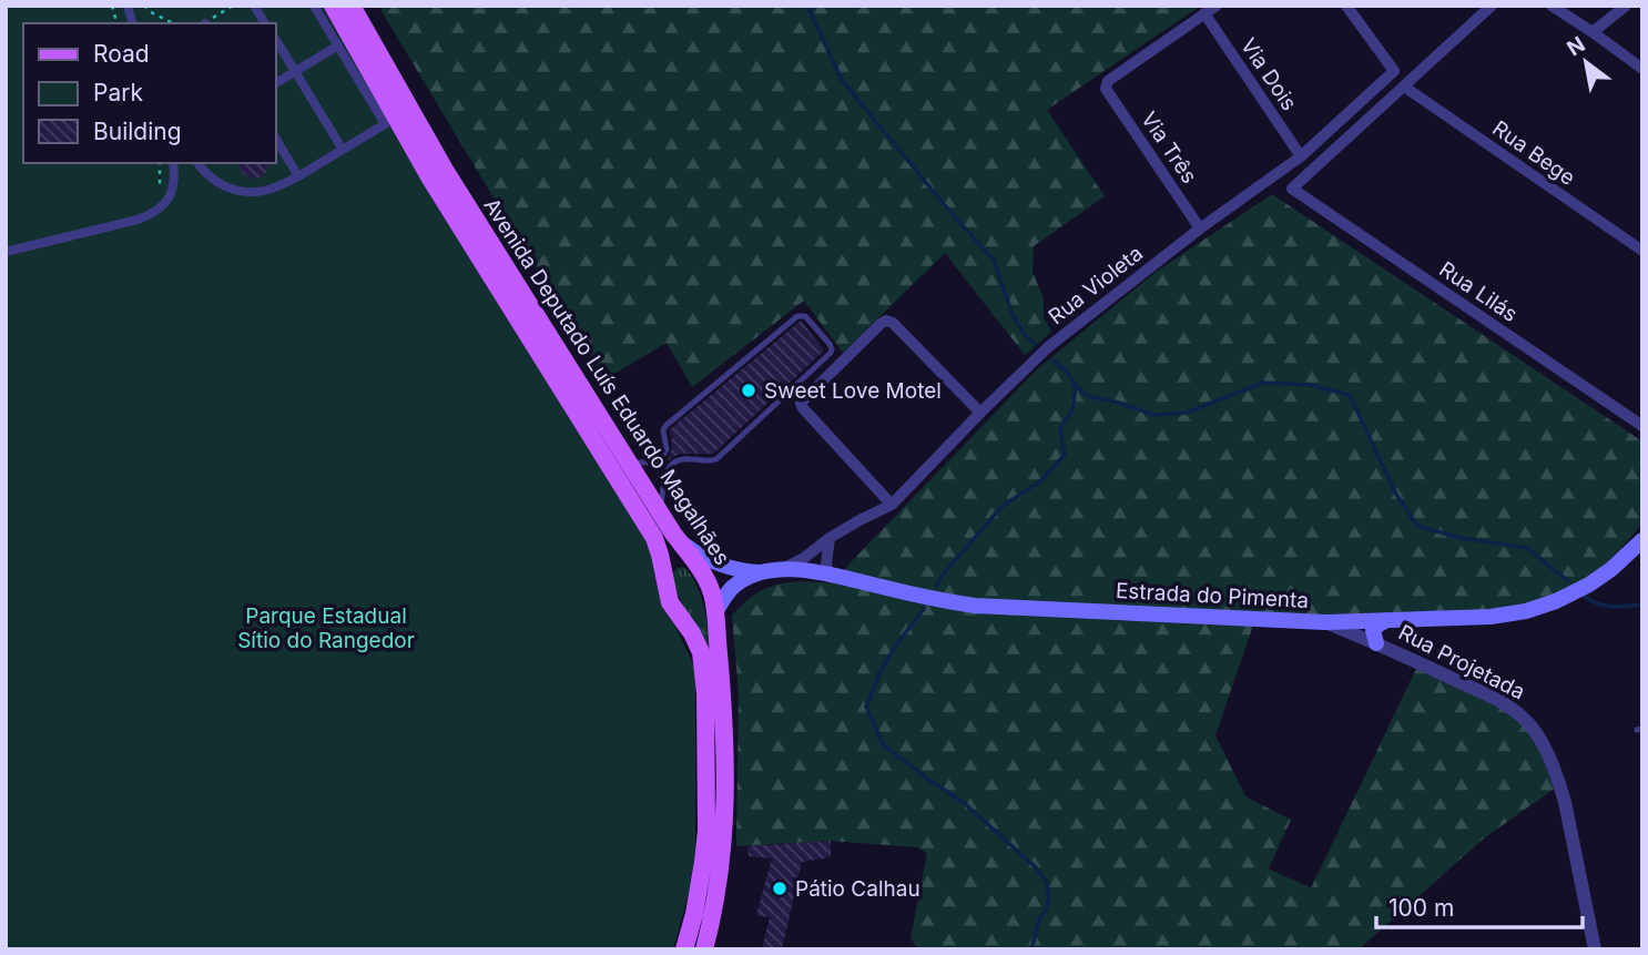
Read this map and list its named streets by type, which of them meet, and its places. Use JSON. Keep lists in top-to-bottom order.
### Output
{
  "streets": {
    "main road": ["Avenida Deputado Luís Eduardo Magalhães", "Estrada do Pimenta"],
    "street": [
      "Via Dois",
      "Via Três",
      "Rua Bege",
      "Rua Violeta",
      "Rua Lilás",
      "Rua Projetada"
    ]
  },
  "crossings": [
    ["Via Dois", "Via Três"],
    ["Via Dois", "Rua Violeta"],
    ["Via Três", "Rua Violeta"],
    ["Rua Bege", "Rua Lilás"],
    ["Rua Violeta", "Estrada do Pimenta"],
    ["Avenida Deputado Luís Eduardo Magalhães", "Estrada do Pimenta"],
    ["Estrada do Pimenta", "Rua Projetada"]
  ],
  "parks": ["Parque Estadual Sítio do Rangedor"],
  "places": ["Sweet Love Motel", "Pátio Calhau"],
  "legend": ["Road", "Park", "Building"],
  "scale_bar": "100 m",
  "north": "top left"
}
